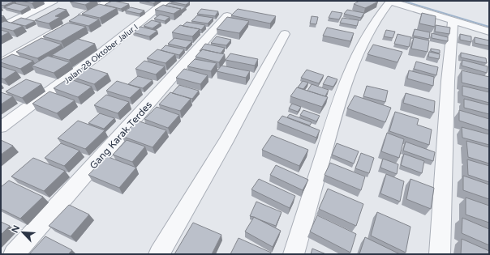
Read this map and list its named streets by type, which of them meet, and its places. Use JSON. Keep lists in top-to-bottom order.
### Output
{
  "streets": {
    "street": ["Jalan 28 Oktober Jalur I", "Gang Karak Terdes"]
  },
  "north": "top left"
}
